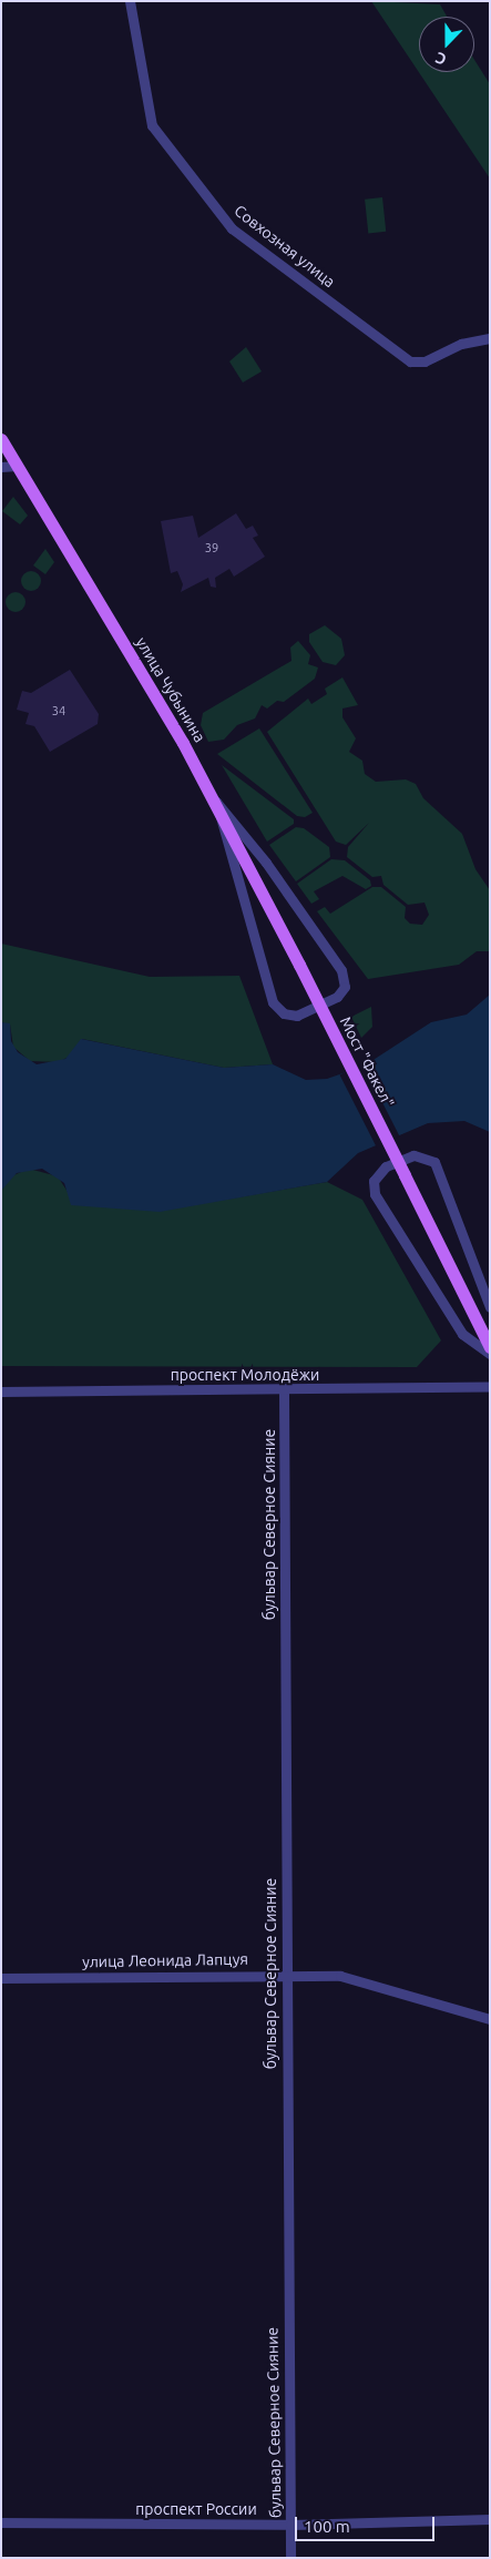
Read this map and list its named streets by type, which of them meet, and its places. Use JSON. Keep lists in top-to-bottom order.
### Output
{
  "streets": {
    "main road": ["улица Чубынина", "Мост \"Факел\""],
    "street": [
      "Совхозная улица",
      "проспект Молодёжи",
      "бульвар Северное Сияние",
      "улица Леонида Лапцуя",
      "проспект России"
    ]
  },
  "crossings": [
    ["улица Чубынина", "Мост \"Факел\""],
    ["проспект Молодёжи", "бульвар Северное Сияние"],
    ["бульвар Северное Сияние", "улица Леонида Лапцуя"],
    ["бульвар Северное Сияние", "проспект России"]
  ],
  "house_numbers": ["39", "34"],
  "scale_bar": "100 m",
  "north": "bottom"
}
